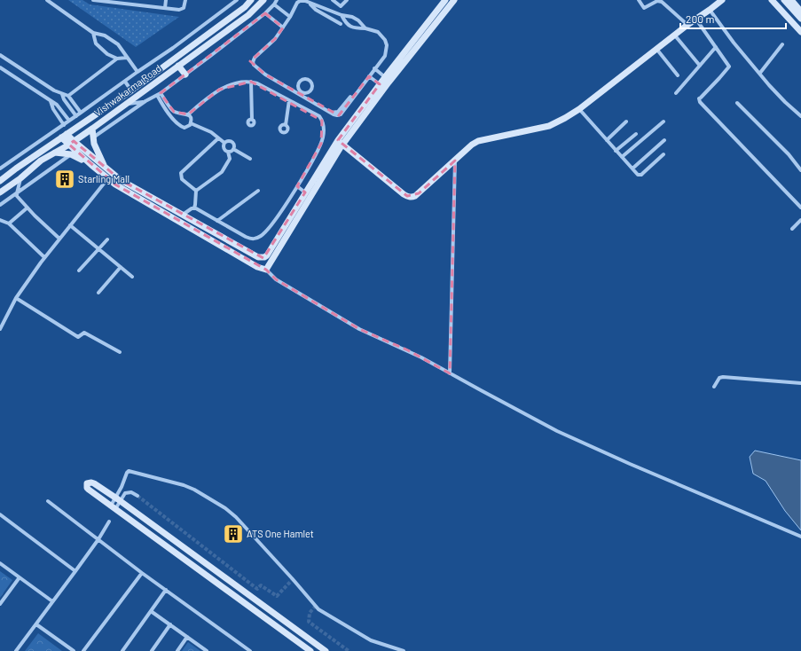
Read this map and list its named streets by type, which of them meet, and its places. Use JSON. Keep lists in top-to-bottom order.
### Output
{
  "streets": {
    "street": ["Vishwakarma Road"]
  },
  "places": {
    "building": ["Starling Mall", "ATS One Hamlet"]
  },
  "scale_bar": "200 m"
}
